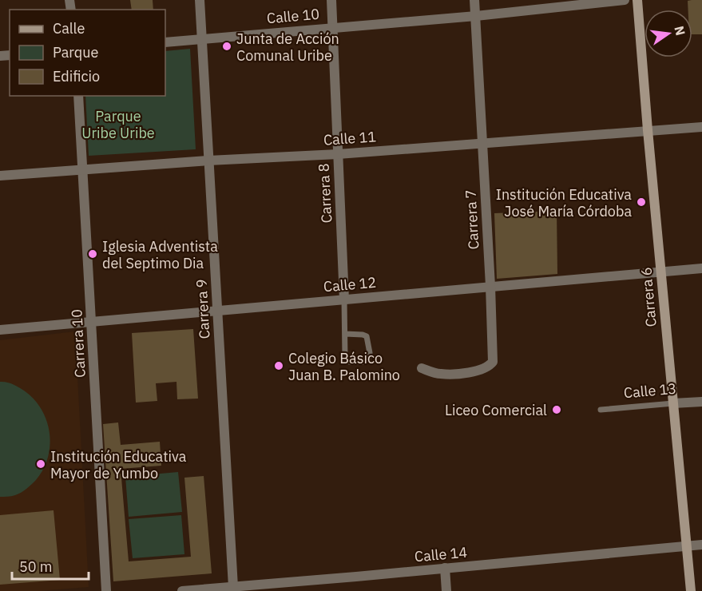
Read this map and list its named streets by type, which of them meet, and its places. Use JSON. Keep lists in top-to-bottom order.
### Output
{
  "streets": {
    "street": [
      "Calle 10",
      "Calle 11",
      "Carrera 8",
      "Carrera 7",
      "Calle 12",
      "Carrera 6",
      "Carrera 9",
      "Carrera 10",
      "Calle 13",
      "Calle 14"
    ]
  },
  "crossings": [
    ["Calle 10", "Carrera 8"],
    ["Calle 10", "Carrera 7"],
    ["Calle 10", "Carrera 9"],
    ["Calle 11", "Carrera 8"],
    ["Calle 11", "Carrera 7"],
    ["Calle 11", "Carrera 6"],
    ["Calle 11", "Carrera 9"],
    ["Calle 11", "Carrera 10"],
    ["Carrera 8", "Calle 12"],
    ["Carrera 7", "Calle 12"],
    ["Calle 12", "Carrera 6"],
    ["Calle 12", "Carrera 9"],
    ["Calle 12", "Carrera 10"],
    ["Carrera 6", "Calle 13"],
    ["Carrera 6", "Calle 14"],
    ["Carrera 9", "Calle 14"]
  ],
  "parks": ["Parque Uribe Uribe"],
  "places": [
    "Junta de Acción Comunal Uribe",
    "Institución Educativa José María Córdoba",
    "Iglesia Adventista del Septimo Dia",
    "Colegio Básico Juan B. Palomino",
    "Liceo Comercial",
    "Institución Educativa Mayor de Yumbo"
  ],
  "legend": ["Calle", "Parque", "Edificio"],
  "scale_bar": "50 m",
  "north": "right"
}
